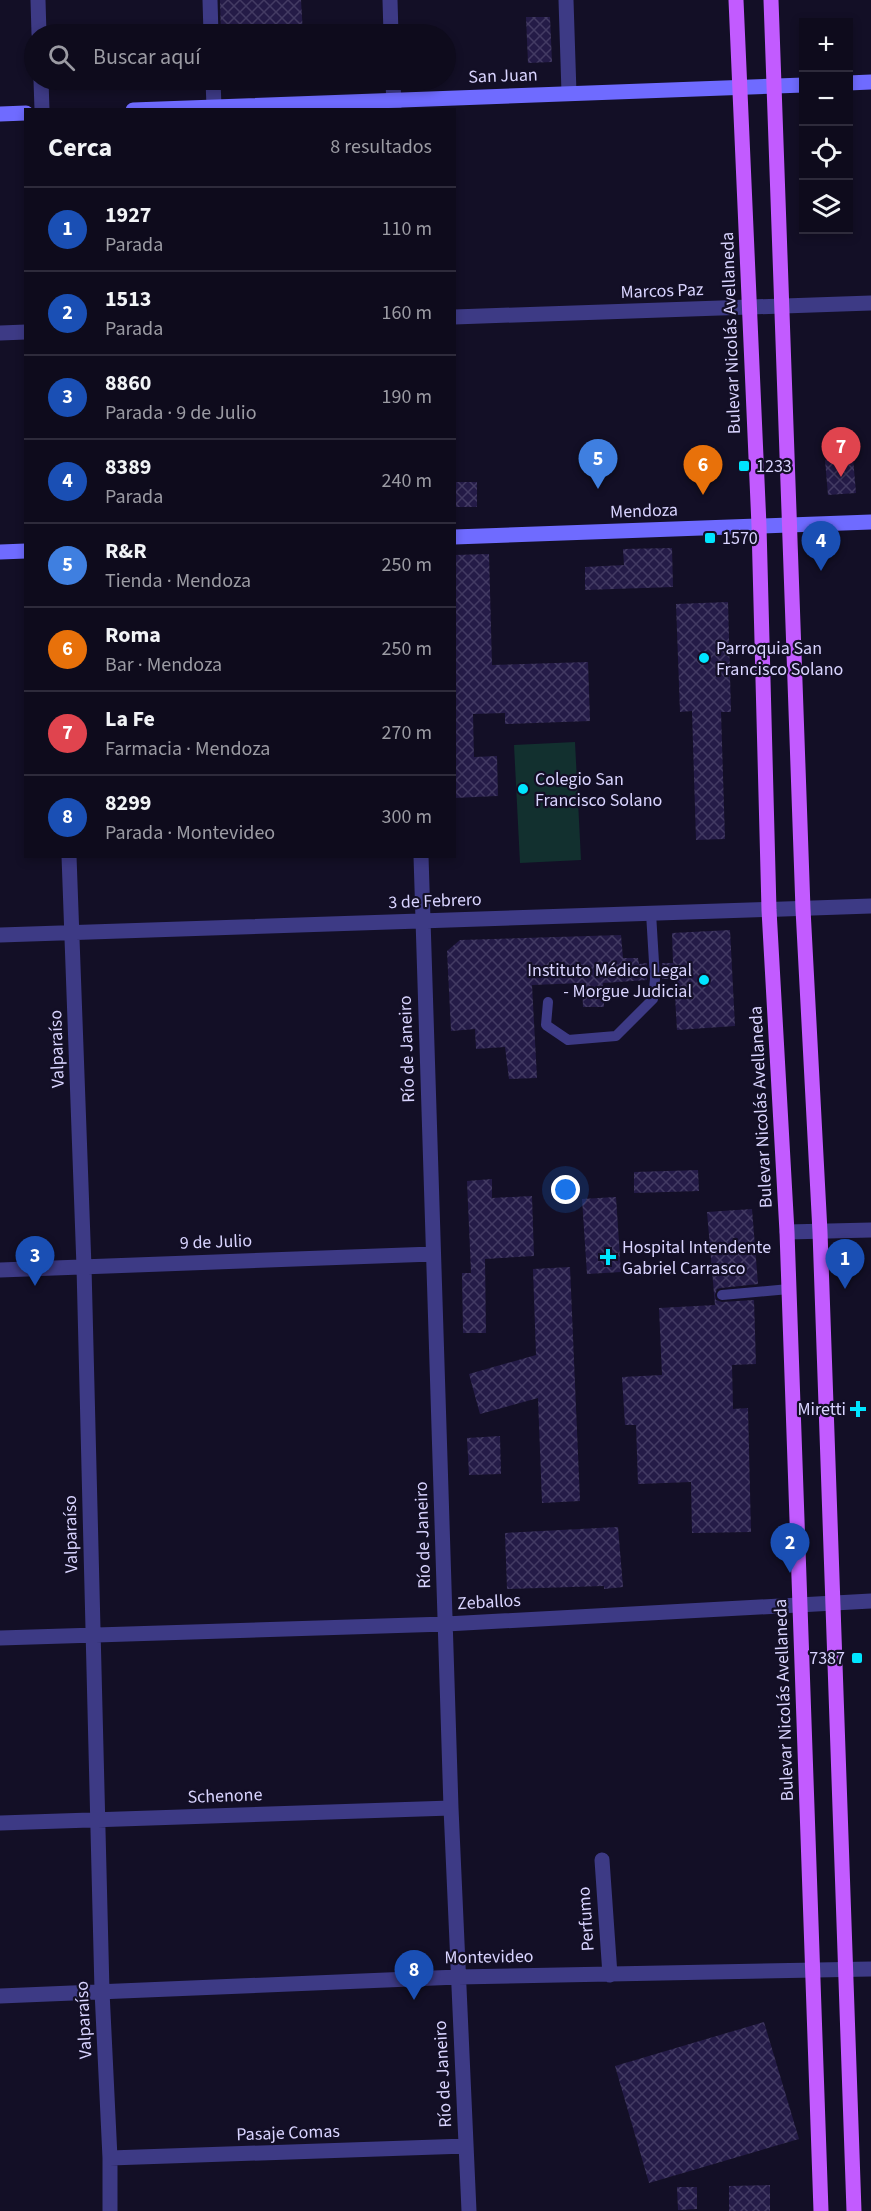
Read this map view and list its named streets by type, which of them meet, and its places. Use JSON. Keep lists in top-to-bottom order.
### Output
{
  "streets": {
    "main road": ["San Juan", "Bulevar Nicolás Avellaneda", "Mendoza"],
    "street": [
      "Marcos Paz",
      "3 de Febrero",
      "Valparaíso",
      "Río de Janeiro",
      "9 de Julio",
      "Zeballos",
      "Schenone",
      "Perfumo",
      "Montevideo",
      "Pasaje Comas"
    ]
  },
  "crossings": [
    ["San Juan", "Bulevar Nicolás Avellaneda"],
    ["Marcos Paz", "Bulevar Nicolás Avellaneda"],
    ["Bulevar Nicolás Avellaneda", "Mendoza"],
    ["Bulevar Nicolás Avellaneda", "3 de Febrero"],
    ["Bulevar Nicolás Avellaneda", "Zeballos"],
    ["Bulevar Nicolás Avellaneda", "Montevideo"],
    ["3 de Febrero", "Valparaíso"],
    ["3 de Febrero", "Río de Janeiro"],
    ["Valparaíso", "9 de Julio"],
    ["Valparaíso", "Zeballos"],
    ["Valparaíso", "Schenone"],
    ["Valparaíso", "Montevideo"],
    ["Valparaíso", "Pasaje Comas"],
    ["Río de Janeiro", "9 de Julio"],
    ["Río de Janeiro", "Zeballos"],
    ["Río de Janeiro", "Schenone"],
    ["Río de Janeiro", "Montevideo"],
    ["Río de Janeiro", "Pasaje Comas"],
    ["Perfumo", "Montevideo"]
  ],
  "places": {
    "transit": ["1233", "1570", "7387"],
    "other": ["Parroquia San Francisco Solano", "Colegio San Francisco Solano", "Instituto Médico Legal - Morgue Judicial"],
    "health": ["Hospital Intendente Gabriel Carrasco", "Miretti"]
  },
  "page": {
    "map_buttons": ["+", "−"],
    "search": "Buscar aquí",
    "heading": ["Cerca", "8 resultados"],
    "list": [
      {
        "mark": "1",
        "name": "1927",
        "note": "Parada",
        "value": "110 m"
      },
      {
        "mark": "2",
        "name": "1513",
        "note": "Parada",
        "value": "160 m"
      },
      {
        "mark": "3",
        "name": "8860",
        "note": "Parada · 9 de Julio",
        "value": "190 m"
      },
      {
        "mark": "4",
        "name": "8389",
        "note": "Parada",
        "value": "240 m"
      },
      {
        "mark": "5",
        "name": "R&R",
        "note": "Tienda · Mendoza",
        "value": "250 m"
      },
      {
        "mark": "6",
        "name": "Roma",
        "note": "Bar · Mendoza",
        "value": "250 m"
      },
      {
        "mark": "7",
        "name": "La Fe",
        "note": "Farmacia · Mendoza",
        "value": "270 m"
      },
      {
        "mark": "8",
        "name": "8299",
        "note": "Parada · Montevideo",
        "value": "300 m"
      }
    ],
    "pins": [
      "7",
      "5",
      "6",
      "4",
      "3",
      "1",
      "2",
      "8"
    ]
  }
}
